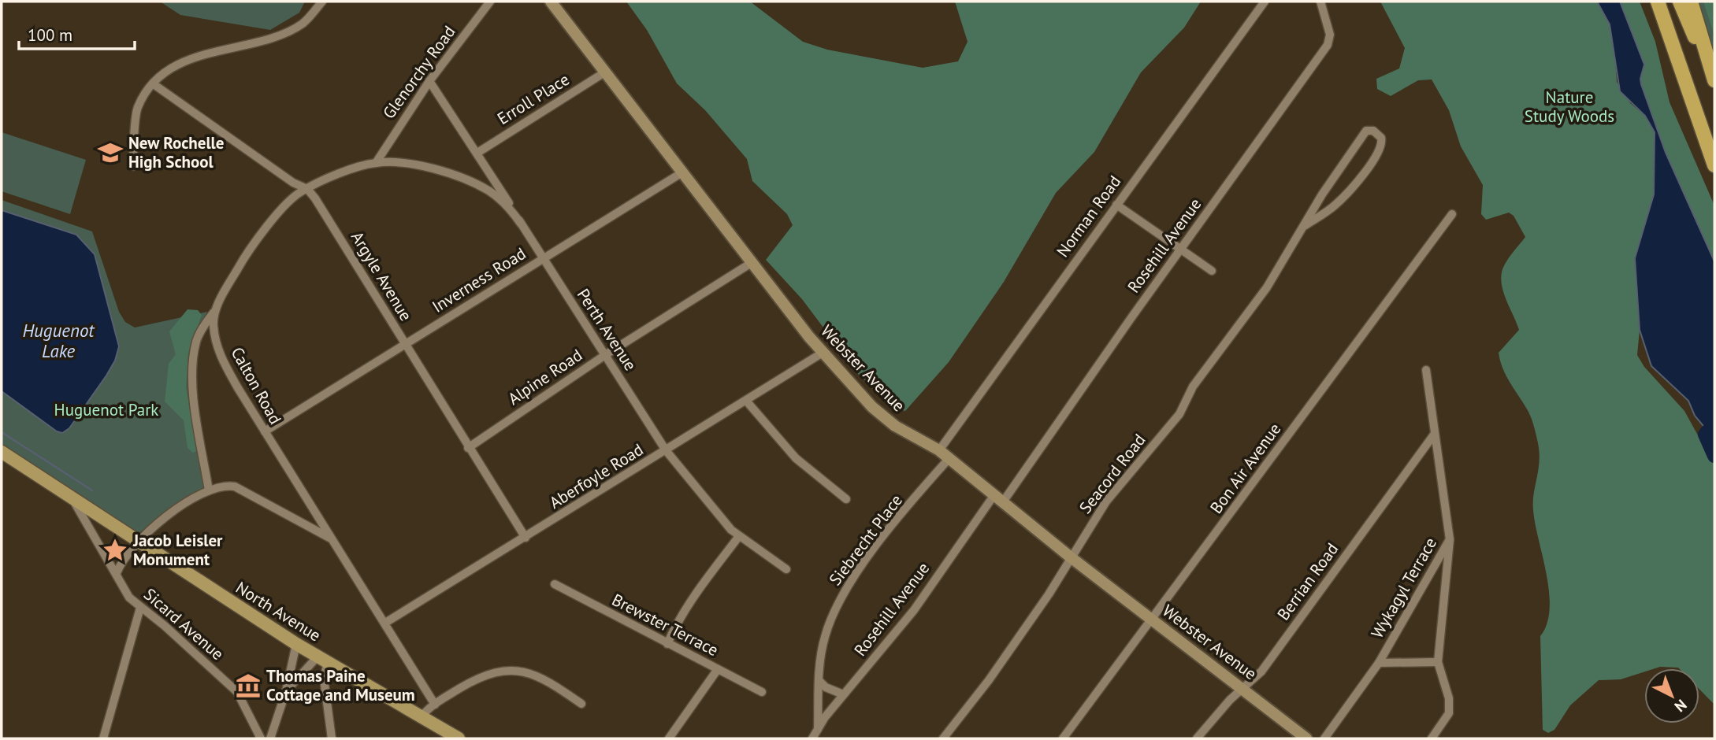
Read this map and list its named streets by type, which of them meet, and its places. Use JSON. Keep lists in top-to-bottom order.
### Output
{
  "streets": {
    "main road": ["North Avenue"],
    "street": [
      "Glenorchy Road",
      "Erroll Place",
      "Norman Road",
      "Rosehill Avenue",
      "Argyle Avenue",
      "Inverness Road",
      "Perth Avenue",
      "Webster Avenue",
      "Alpine Road",
      "Calton Road",
      "Bon Air Avenue",
      "Seacord Road",
      "Aberfoyle Road",
      "Siebrecht Place",
      "Berrian Road",
      "Wykagyl Terrace",
      "Sicard Avenue",
      "Brewster Terrace"
    ]
  },
  "crossings": [
    ["Glenorchy Road", "Perth Avenue"],
    ["Glenorchy Road", "Calton Road"],
    ["Erroll Place", "Perth Avenue"],
    ["Erroll Place", "Webster Avenue"],
    ["Norman Road", "Webster Avenue"],
    ["Rosehill Avenue", "Webster Avenue"],
    ["Rosehill Avenue", "Siebrecht Place"],
    ["Argyle Avenue", "Inverness Road"],
    ["Argyle Avenue", "Alpine Road"],
    ["Argyle Avenue", "Calton Road"],
    ["Argyle Avenue", "Aberfoyle Road"],
    ["Inverness Road", "Perth Avenue"],
    ["Inverness Road", "Webster Avenue"],
    ["Inverness Road", "Calton Road"],
    ["Perth Avenue", "Alpine Road"],
    ["Perth Avenue", "Calton Road"],
    ["Perth Avenue", "Aberfoyle Road"],
    ["Webster Avenue", "Alpine Road"],
    ["Webster Avenue", "Bon Air Avenue"],
    ["Webster Avenue", "Seacord Road"],
    ["Webster Avenue", "Aberfoyle Road"],
    ["Webster Avenue", "Siebrecht Place"],
    ["Webster Avenue", "Berrian Road"],
    ["Calton Road", "Aberfoyle Road"],
    ["Berrian Road", "Wykagyl Terrace"],
    ["North Avenue", "Sicard Avenue"]
  ],
  "water": ["Huguenot Lake"],
  "parks": ["Nature Study Woods", "Huguenot Park"],
  "places": {
    "school or university": ["New Rochelle High School"],
    "place": ["Jacob Leisler Monument"],
    "museum": ["Thomas Paine Cottage and Museum"]
  },
  "scale_bar": "100 m",
  "north": "bottom right"
}
